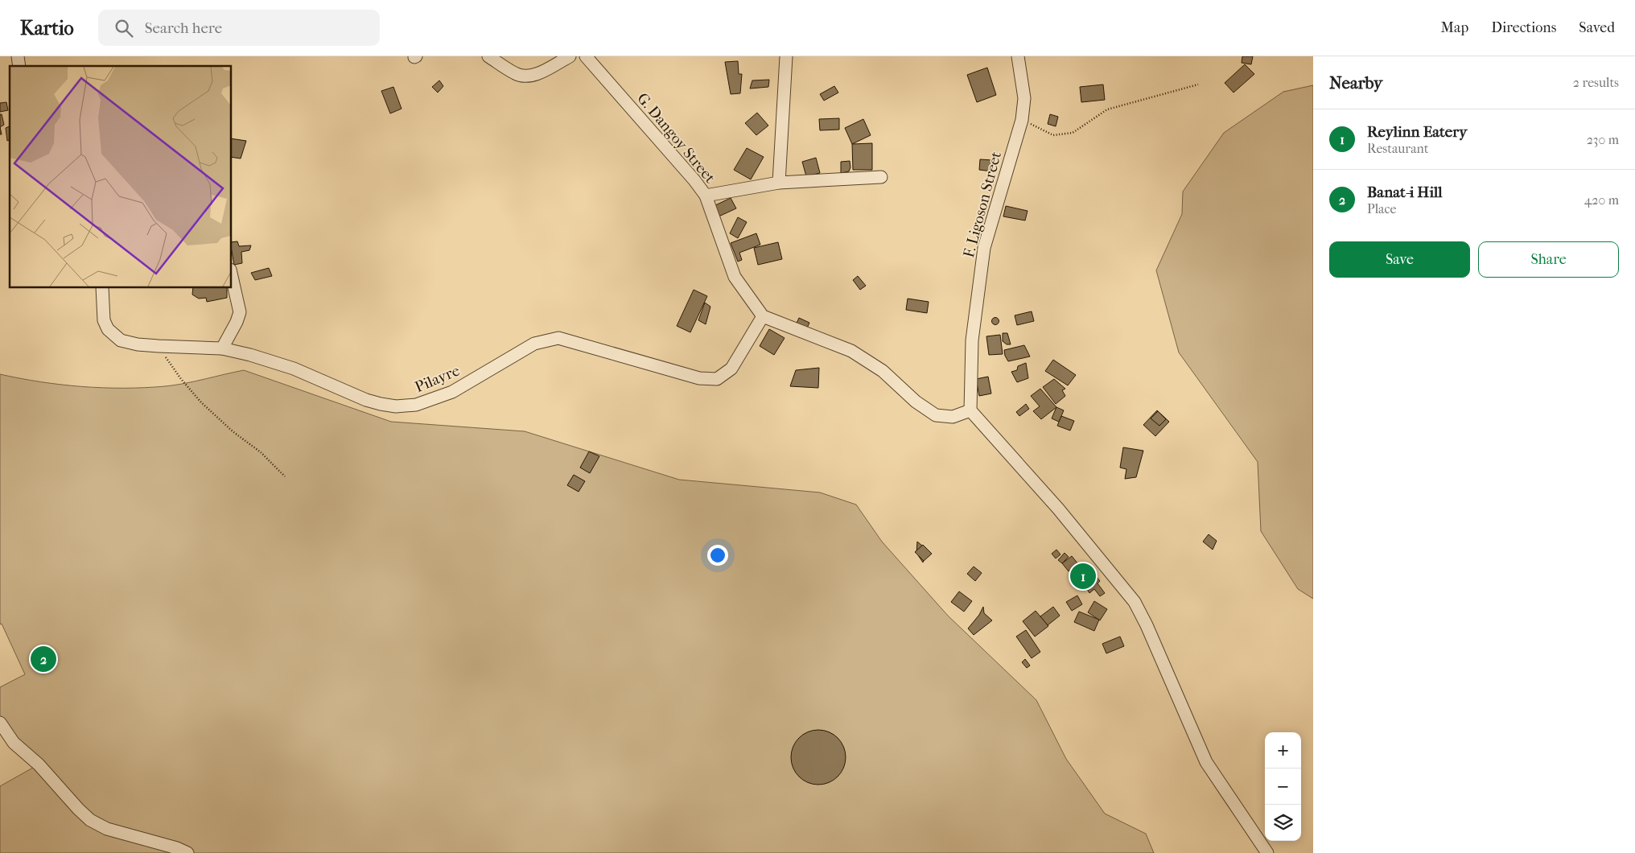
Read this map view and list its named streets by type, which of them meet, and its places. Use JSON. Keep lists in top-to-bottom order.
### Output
{
  "streets": {
    "street": ["G. Dangoy Street", "F. Ligoson Street", "Pilayre"]
  },
  "crossings": [
    ["G. Dangoy Street", "Pilayre"]
  ],
  "page": {
    "header": "Kartio",
    "search": "Search here",
    "nav": ["Map", "Directions", "Saved"],
    "heading": ["Nearby", "2 results"],
    "list": [
      {
        "mark": "1",
        "name": "Reylinn Eatery",
        "note": "Restaurant",
        "value": "230 m"
      },
      {
        "mark": "2",
        "name": "Banat-i Hill",
        "note": "Place",
        "value": "420 m"
      }
    ],
    "buttons": ["Save", "Share"],
    "pins": ["1", "2"],
    "map_buttons": ["+", "−"]
  }
}
